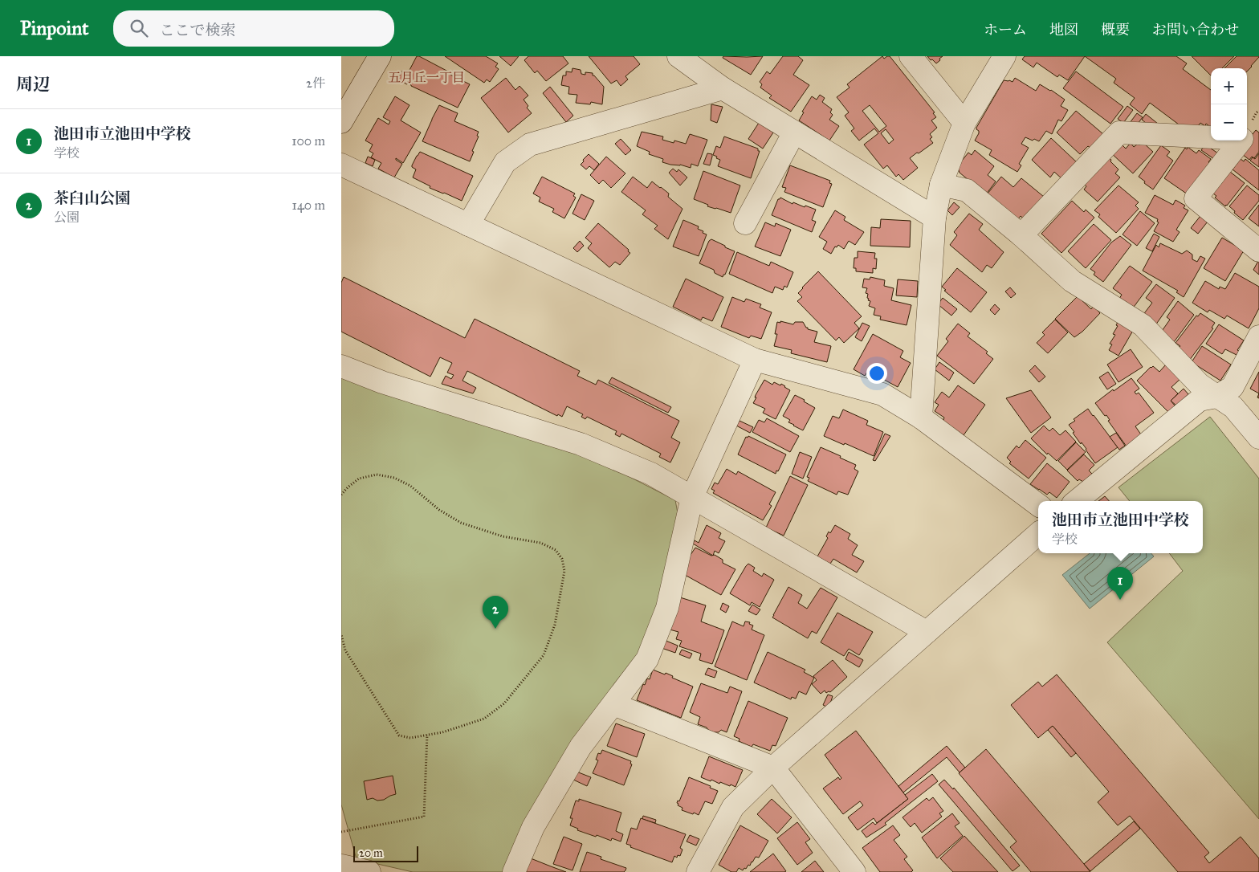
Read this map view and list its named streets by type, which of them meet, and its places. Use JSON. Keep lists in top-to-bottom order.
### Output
{
  "districts": ["五月丘一丁目"],
  "scale_bar": "20 m",
  "page": {
    "header": "Pinpoint",
    "search": "ここで検索",
    "nav": [
      "ホーム",
      "地図",
      "概要",
      "お問い合わせ"
    ],
    "heading": ["周辺", "2件"],
    "map_buttons": ["+", "−"],
    "list": [
      {
        "mark": "1",
        "name": "池田市立池田中学校",
        "note": "学校",
        "value": "100 m"
      },
      {
        "mark": "2",
        "name": "茶臼山公園",
        "note": "公園",
        "value": "140 m"
      }
    ],
    "popup": ["池田市立池田中学校", "学校"],
    "pins": ["1", "2"],
    "scale": "20 m"
  }
}
